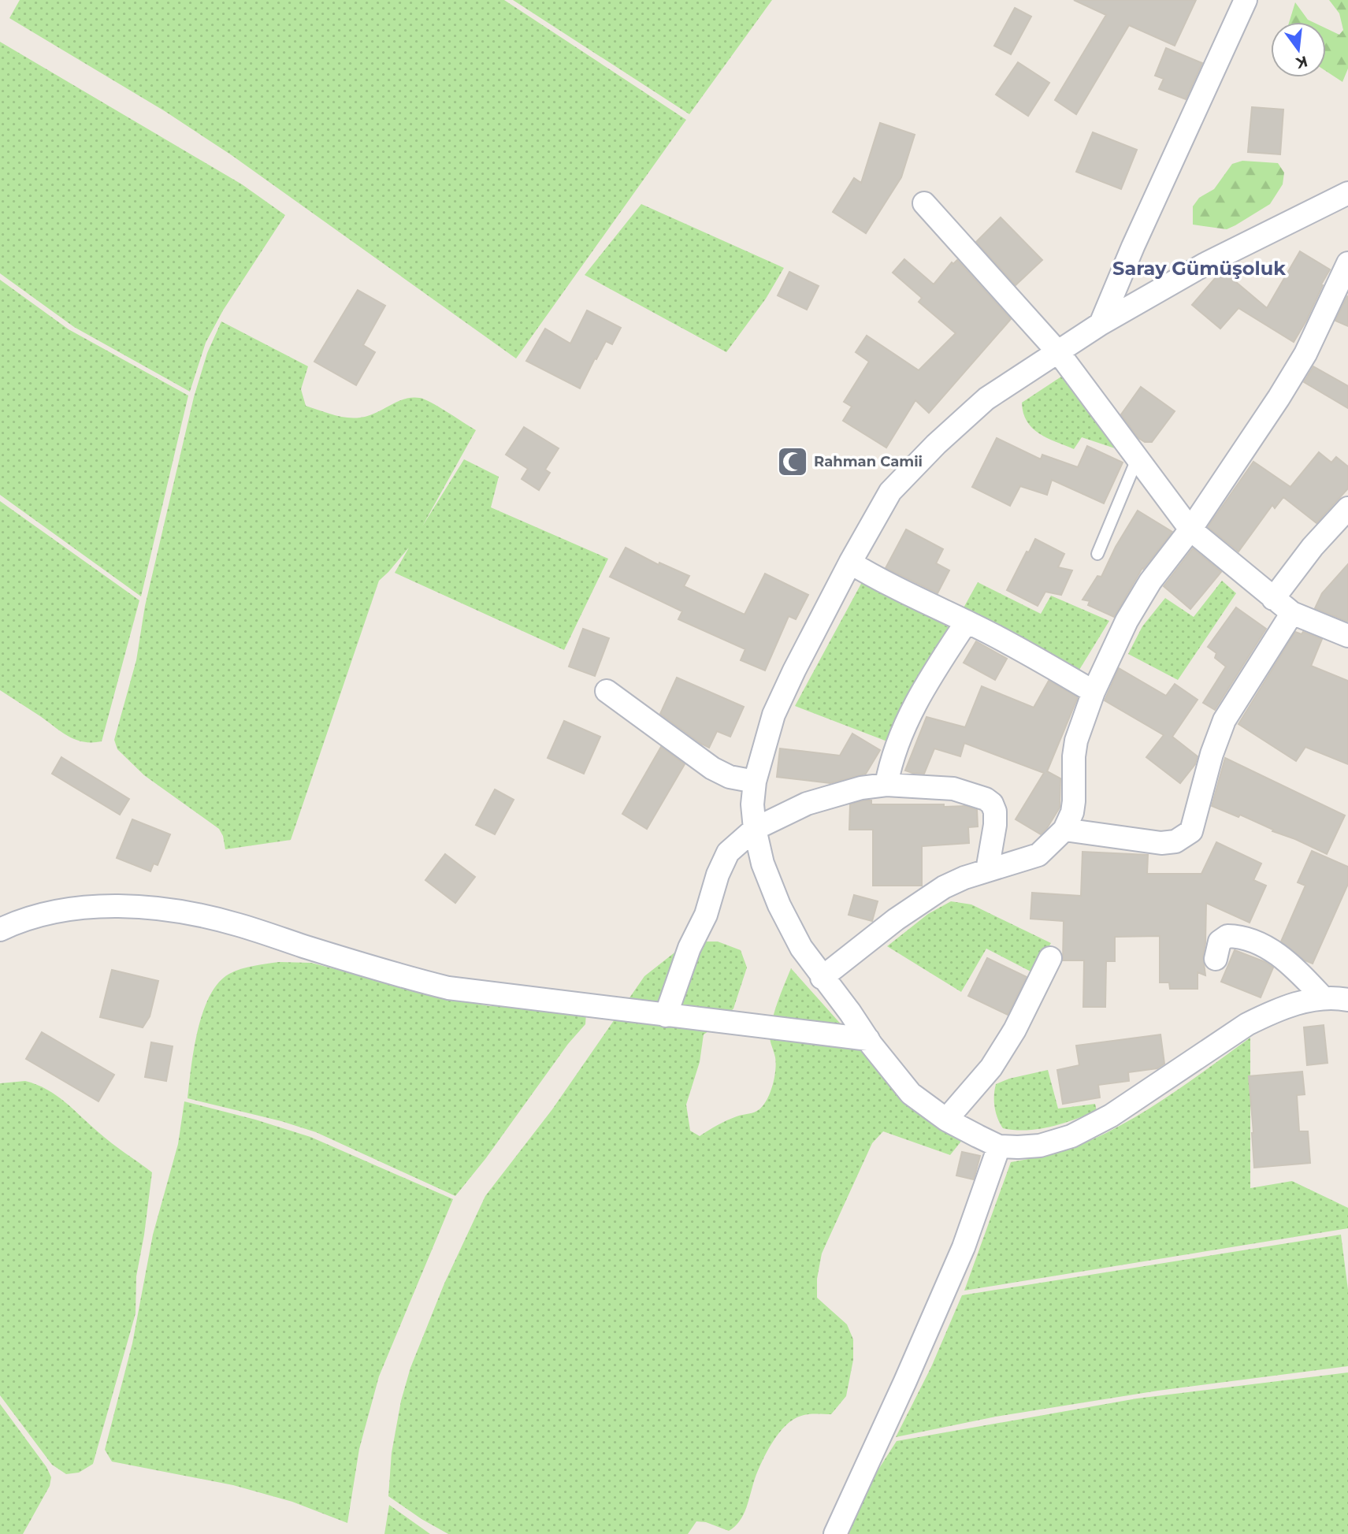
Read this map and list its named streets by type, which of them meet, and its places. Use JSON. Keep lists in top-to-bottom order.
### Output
{
  "districts": ["Saray Gümüşoluk"],
  "places": {
    "mosque": ["Rahman Camii"]
  },
  "north": "bottom"
}
